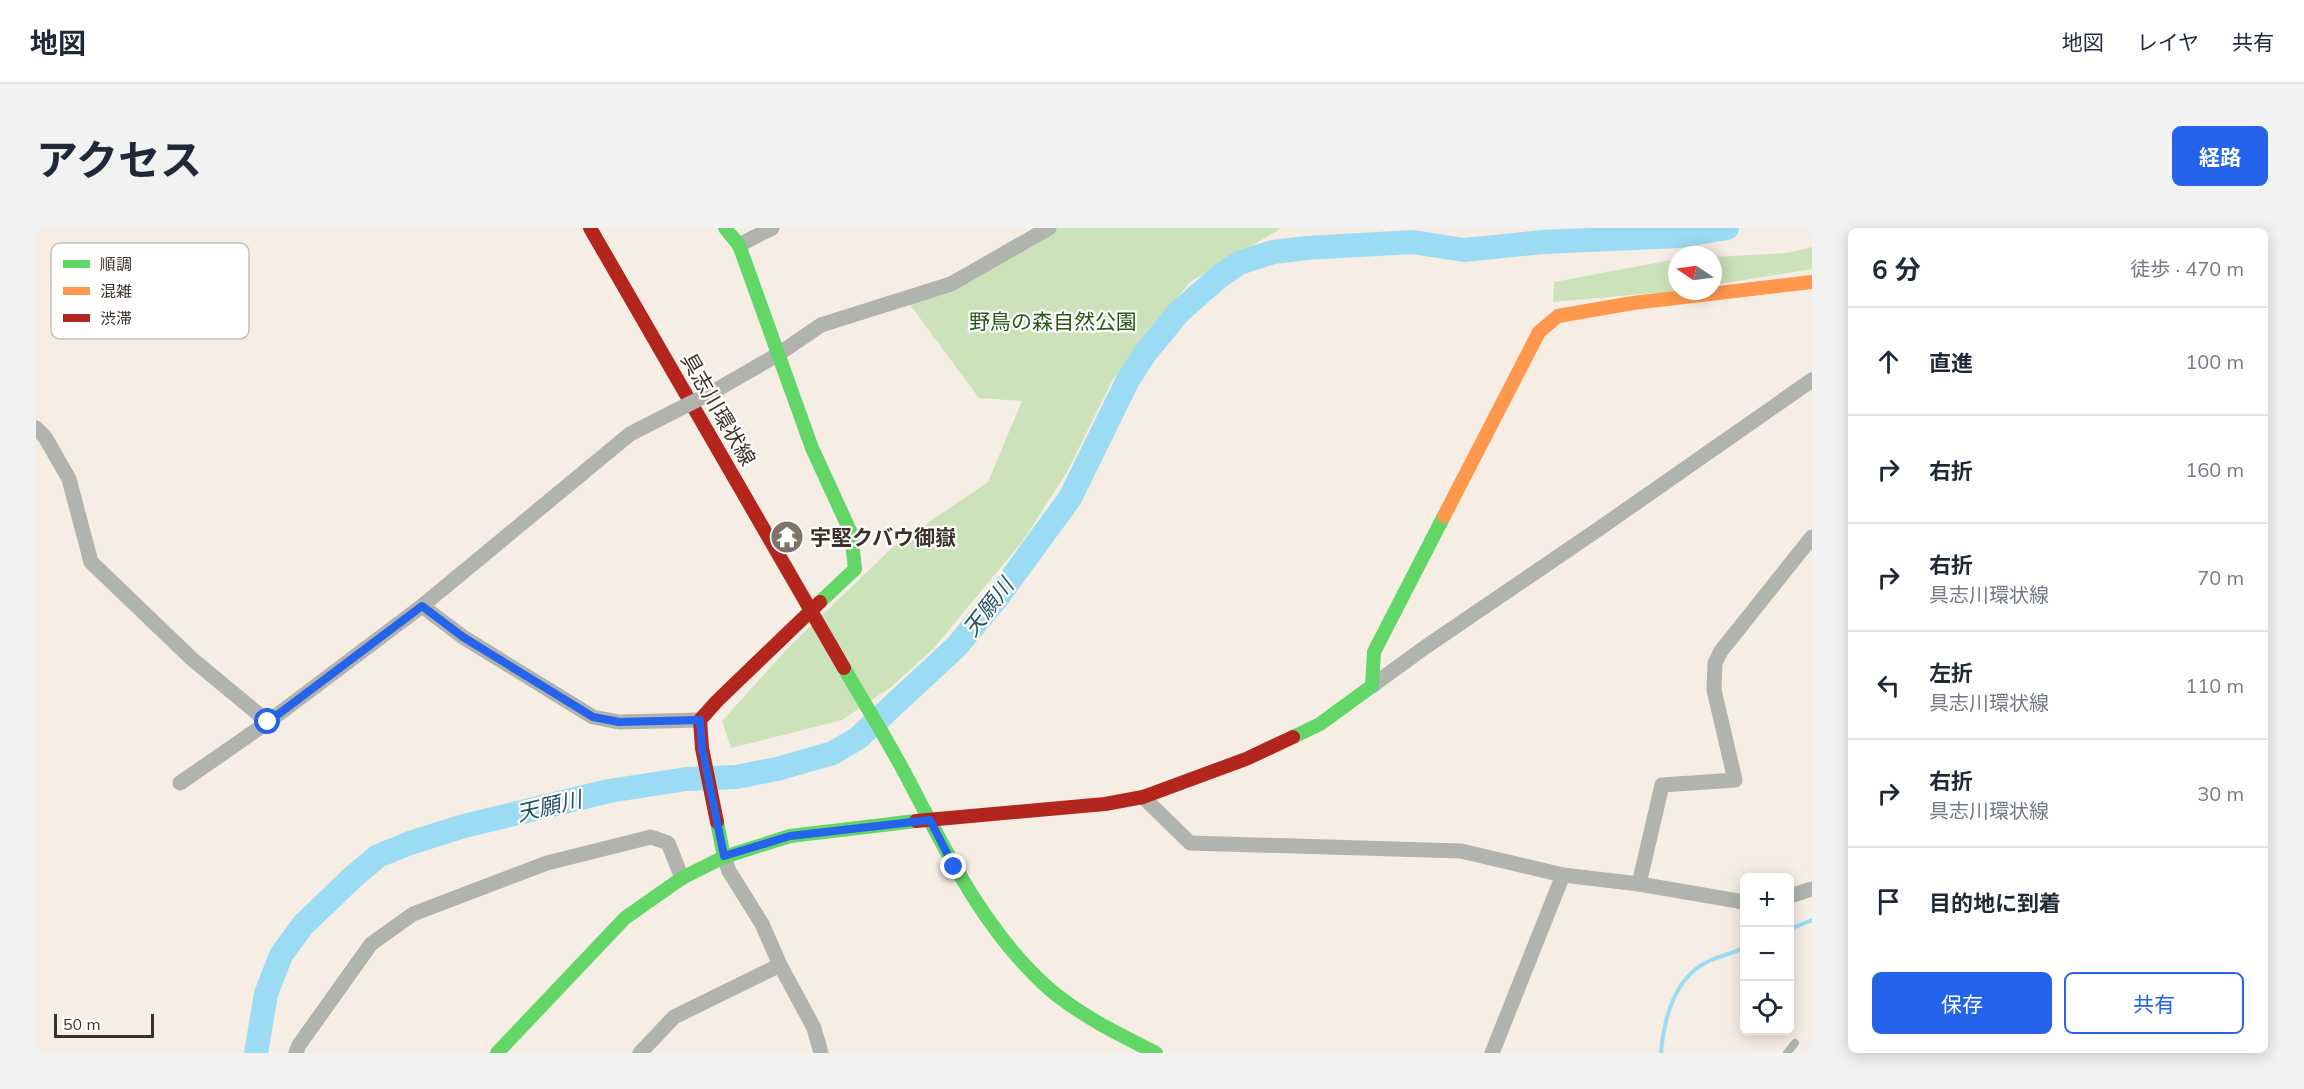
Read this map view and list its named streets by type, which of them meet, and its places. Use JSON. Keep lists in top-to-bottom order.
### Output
{
  "streets": {
    "main road": ["具志川環状線"]
  },
  "water": ["天願川"],
  "parks": ["野鳥の森自然公園"],
  "places": {
    "temple": ["宇堅クバウ御嶽"]
  },
  "legend": ["順調", "混雑", "渋滞"],
  "scale_bar": "50 m",
  "north": "left",
  "page": {
    "header": "地図",
    "nav": ["地図", "レイヤ", "共有"],
    "title": "アクセス",
    "buttons": [
      "経路",
      ["保存", "共有"]
    ],
    "heading": ["6 分", "徒歩 · 470 m"],
    "list": [
      ["直進", "100 m"],
      ["右折", "160 m"],
      ["右折", "具志川環状線", "70 m"],
      ["左折", "具志川環状線", "110 m"],
      ["右折", "具志川環状線", "30 m"],
      "目的地に到着"
    ],
    "map_buttons": ["+", "−"],
    "scale": "50 m"
  }
}
